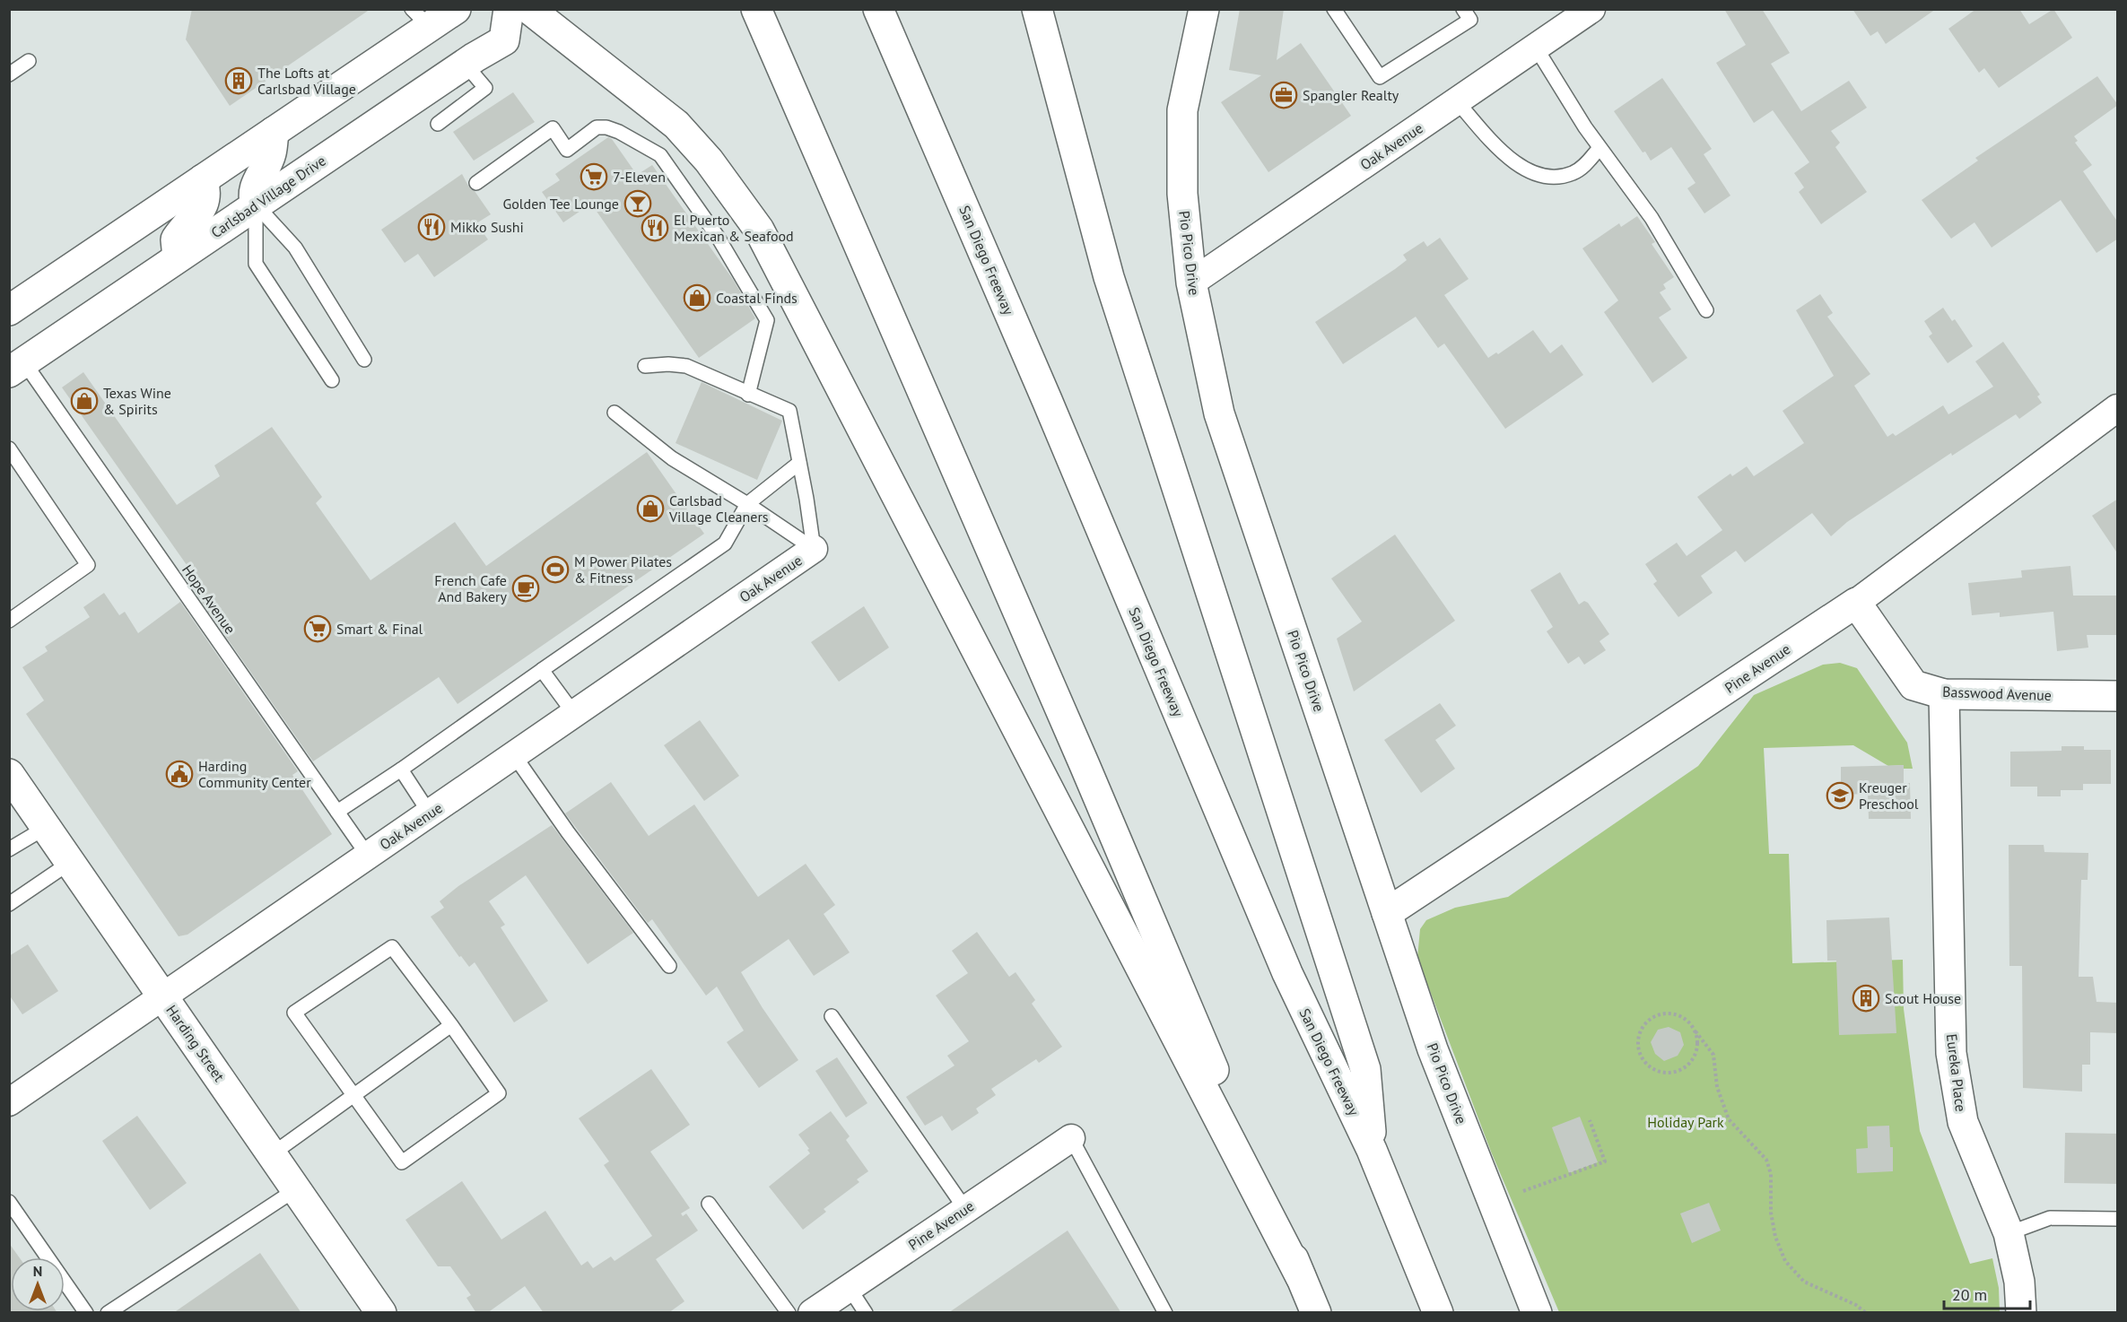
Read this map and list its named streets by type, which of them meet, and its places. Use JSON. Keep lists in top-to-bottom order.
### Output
{
  "streets": {
    "main road": [
      "Carlsbad Village Drive",
      "Pio Pico Drive",
      "San Diego Freeway",
      "Pine Avenue",
      "Basswood Avenue",
      "Harding Street",
      "Eureka Place"
    ],
    "street": ["Oak Avenue"],
    "lane": ["Hope Avenue"]
  },
  "crossings": [
    ["Oak Avenue", "Pio Pico Drive"],
    ["Oak Avenue", "Hope Avenue"],
    ["Oak Avenue", "Harding Street"],
    ["Carlsbad Village Drive", "Hope Avenue"],
    ["Pio Pico Drive", "Pine Avenue"],
    ["Pine Avenue", "Basswood Avenue"],
    ["Basswood Avenue", "Eureka Place"]
  ],
  "parks": ["Holiday Park"],
  "places": {
    "building": ["The Lofts at Carlsbad Village", "Scout House"],
    "office": ["Spangler Realty"],
    "supermarket": ["7-Eleven", "Smart & Final"],
    "bar": ["Golden Tee Lounge"],
    "restaurant": ["Mikko Sushi", "El Puerto Mexican & Seafood"],
    "shop": ["Coastal Finds", "Texas Wine & Spirits", "Carlsbad Village Cleaners"],
    "sports": ["M Power Pilates & Fitness"],
    "cafe": ["French Cafe And Bakery"],
    "public building": ["Harding Community Center"],
    "school or university": ["Kreuger Preschool"]
  },
  "scale_bar": "20 m",
  "north": "top"
}
